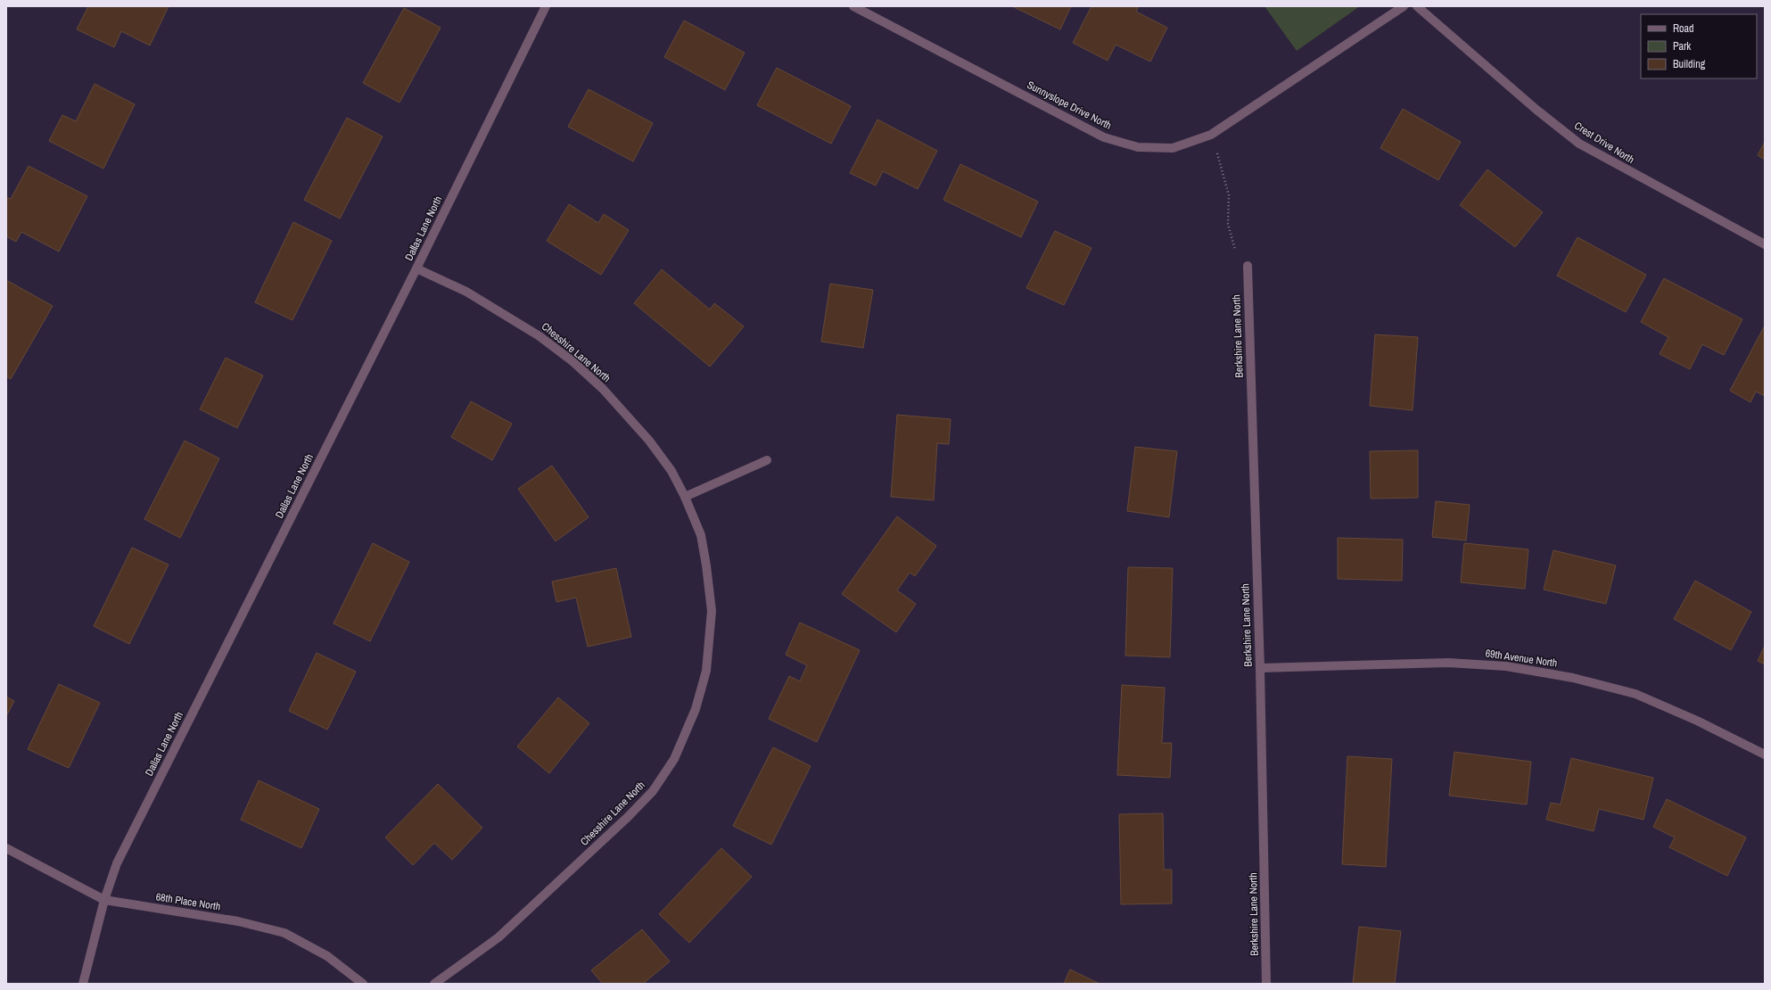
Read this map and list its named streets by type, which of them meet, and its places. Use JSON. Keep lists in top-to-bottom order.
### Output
{
  "streets": {
    "street": [
      "Sunnyslope Drive North",
      "Crest Drive North",
      "Dallas Lane North",
      "Berkshire Lane North",
      "Chesshire Lane North",
      "69th Avenue North",
      "68th Place North"
    ]
  },
  "crossings": [
    ["Dallas Lane North", "Chesshire Lane North"],
    ["Dallas Lane North", "68th Place North"],
    ["Berkshire Lane North", "69th Avenue North"]
  ],
  "legend": ["Road", "Park", "Building"]
}
